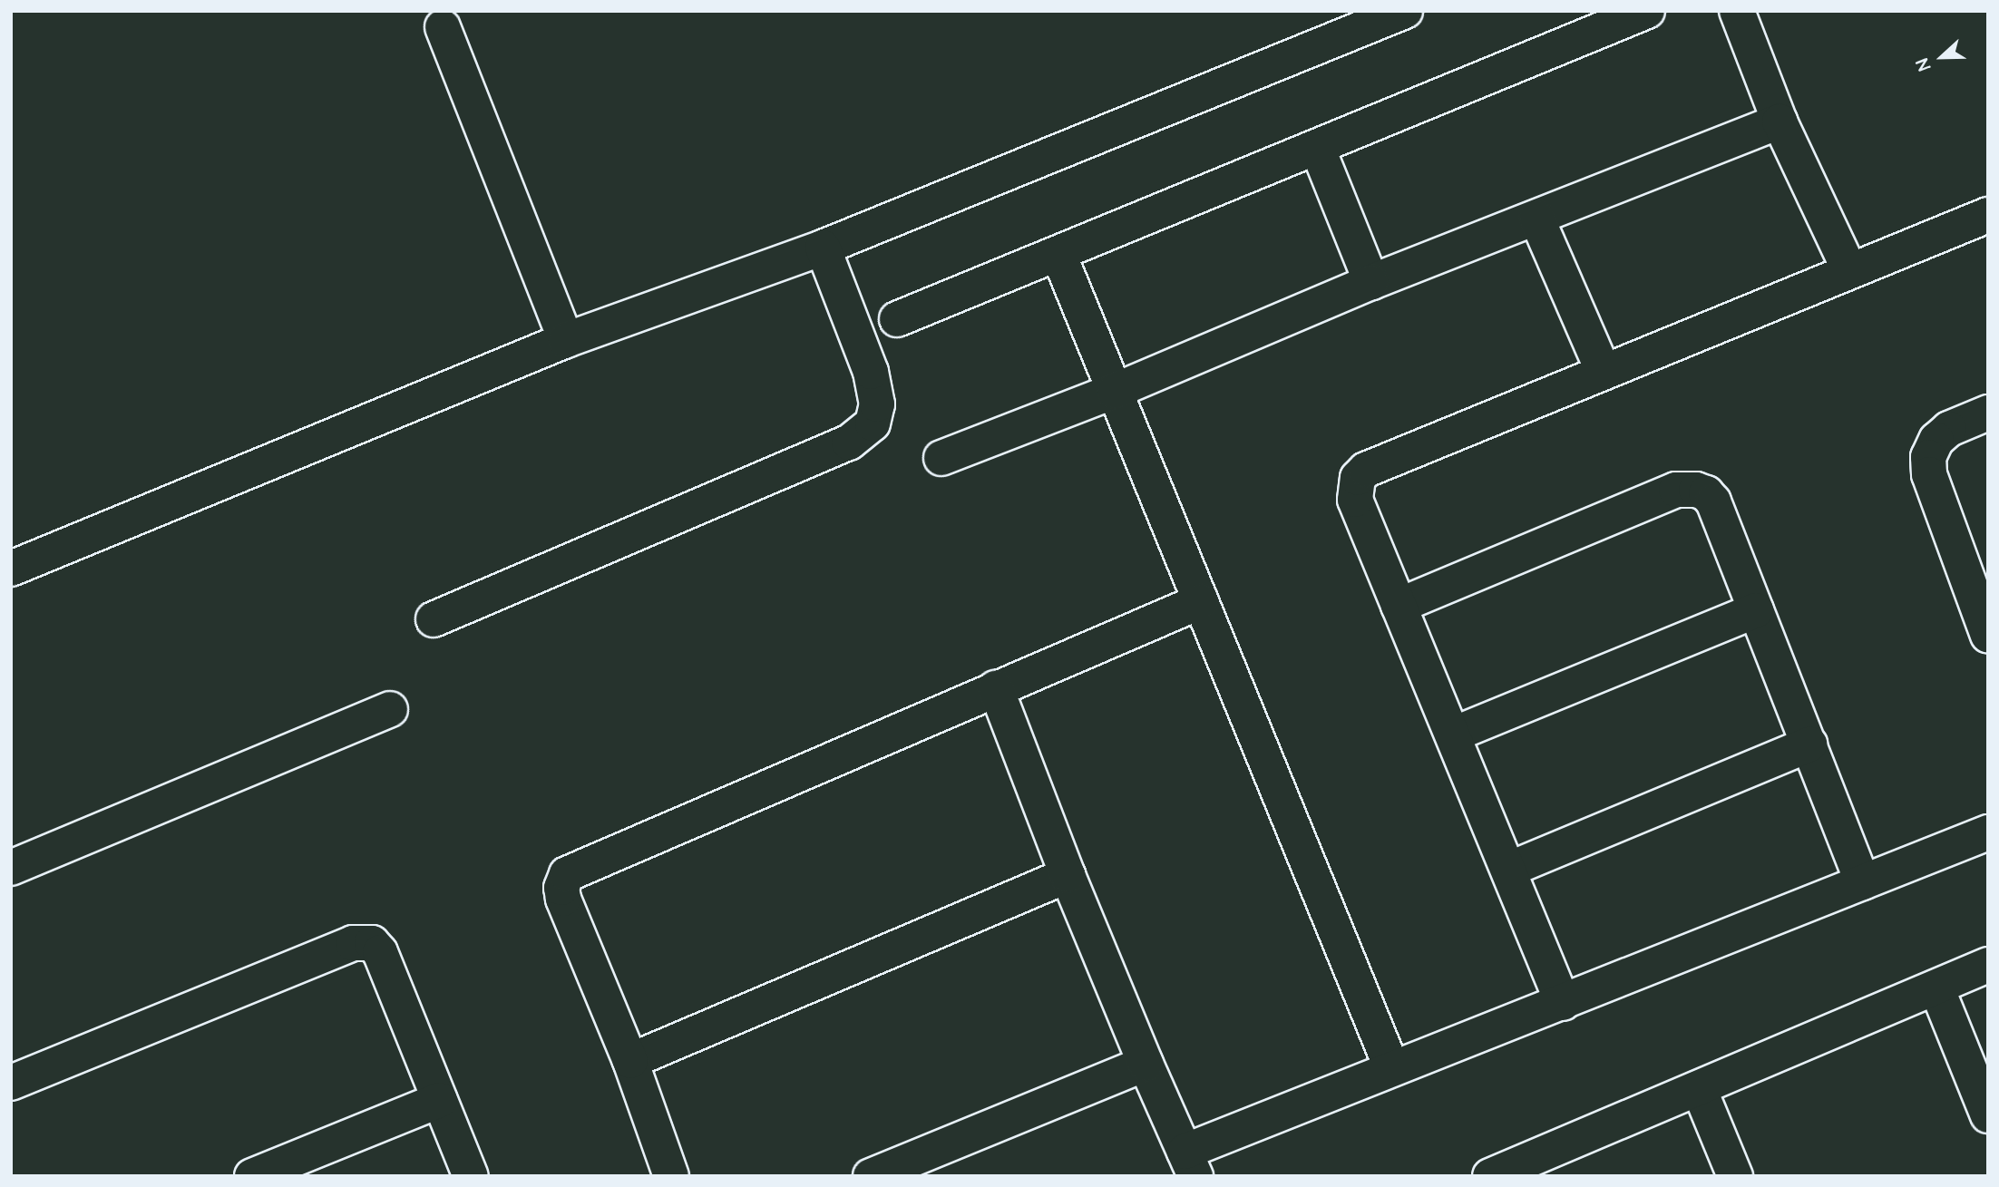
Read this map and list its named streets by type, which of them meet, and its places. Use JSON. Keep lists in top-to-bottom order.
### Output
{
  "north": "left"
}
